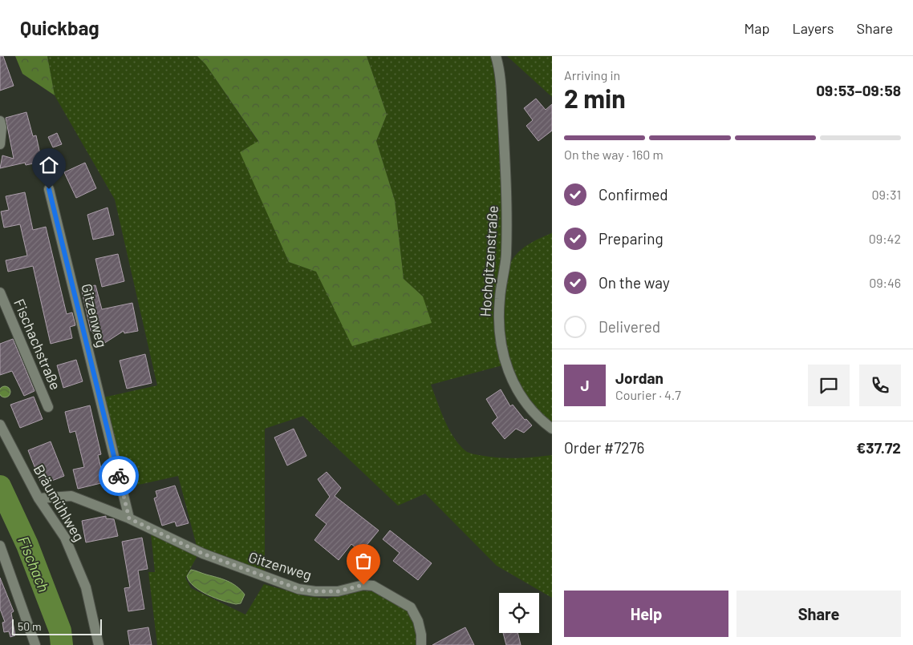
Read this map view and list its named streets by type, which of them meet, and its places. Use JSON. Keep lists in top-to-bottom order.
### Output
{
  "streets": {
    "street": [
      "Hochgitzenstraße",
      "Gitzenweg",
      "Fischachstraße",
      "Bräumühlweg"
    ]
  },
  "crossings": [
    ["Gitzenweg", "Bräumühlweg"]
  ],
  "water": ["Fischach"],
  "scale_bar": "50 m",
  "page": {
    "header": "Quickbag",
    "nav": ["Map", "Layers", "Share"],
    "heading": ["2 min", "Arriving in", "09:53–09:58"],
    "panel": [
      "Jordan",
      "Courier · 4.7",
      "Order #7276",
      "€37.72"
    ],
    "bar": "On the way · 160 m",
    "list": [
      ["Confirmed", "09:31"],
      ["Preparing", "09:42"],
      ["On the way", "09:46"],
      "Delivered"
    ],
    "round": "J",
    "buttons": ["Help", "Share"],
    "scale": "50 m"
  }
}
